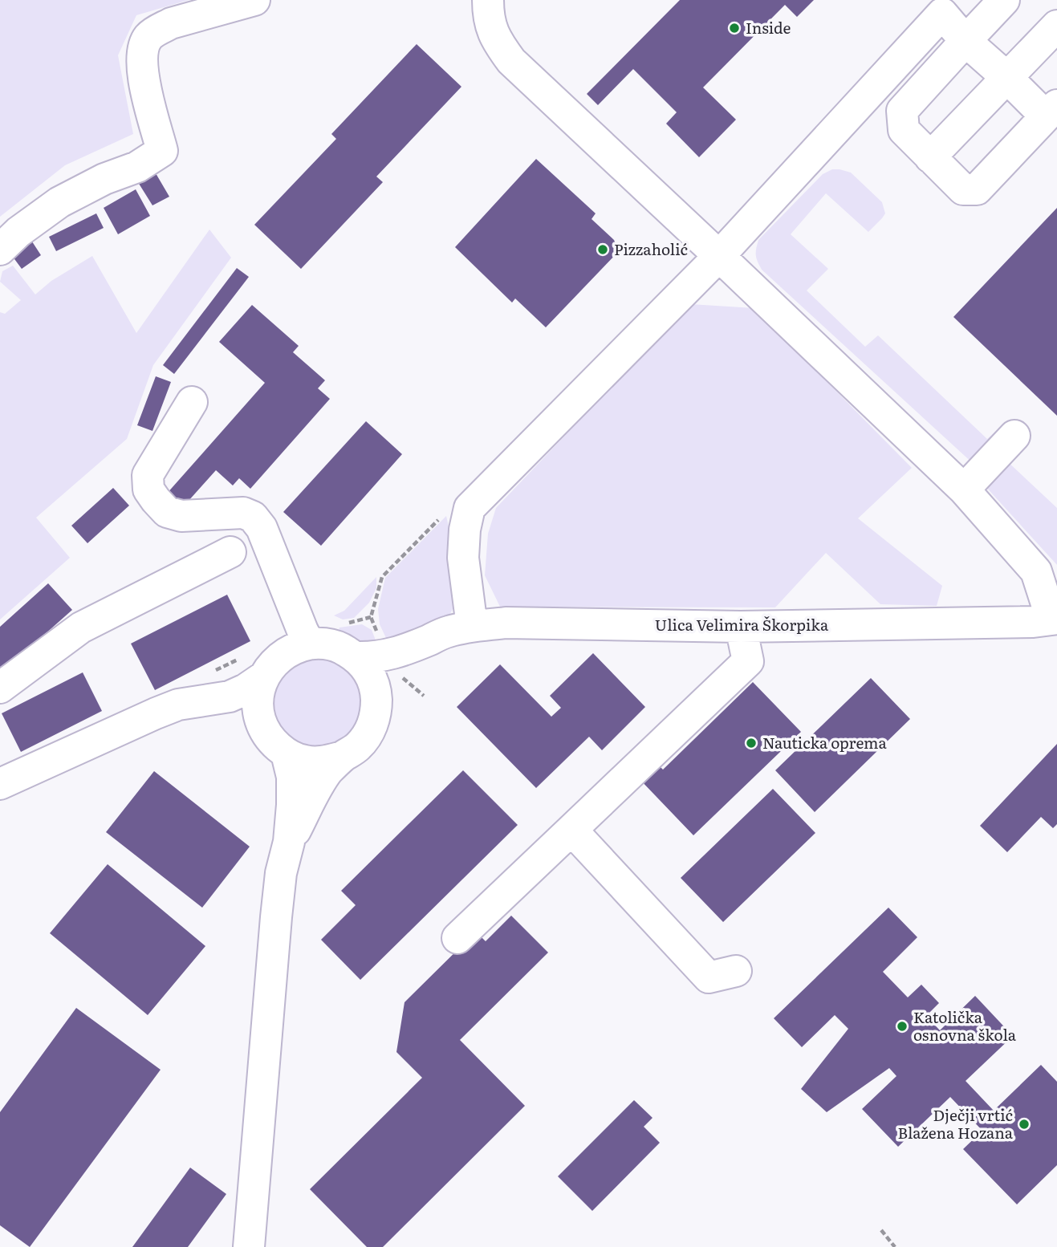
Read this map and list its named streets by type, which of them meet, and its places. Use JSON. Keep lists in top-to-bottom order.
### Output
{
  "streets": {
    "street": ["Ulica Velimira Škorpika"]
  },
  "places": [
    "Inside",
    "Pizzaholić",
    "Nauticka oprema",
    "Katolička osnovna škola",
    "Dječji vrtić Blažena Hozana"
  ]
}
